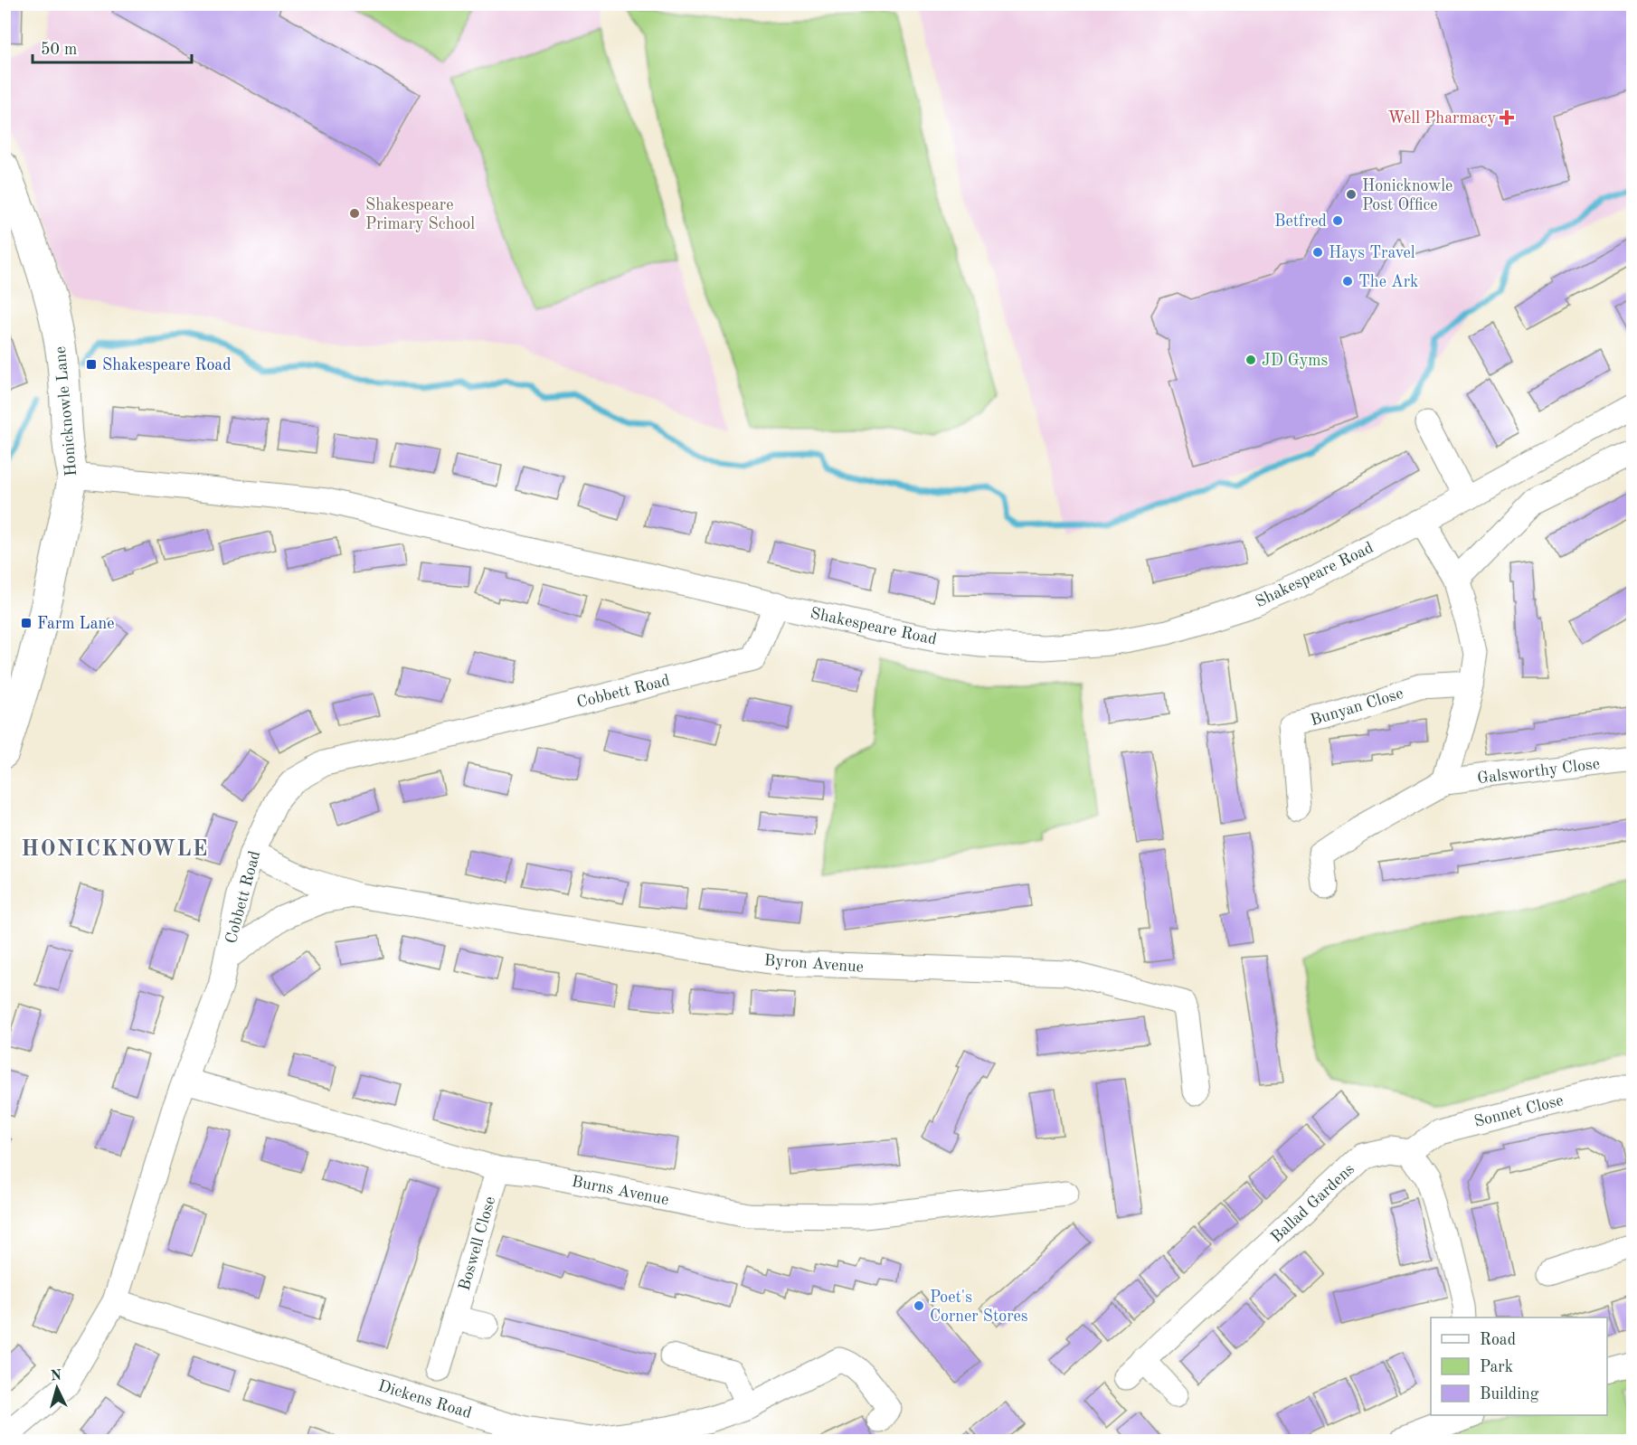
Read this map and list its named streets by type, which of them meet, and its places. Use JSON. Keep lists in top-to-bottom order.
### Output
{
  "streets": {
    "street": [
      "Honicknowle Lane",
      "Shakespeare Road",
      "Cobbett Road",
      "Bunyan Close",
      "Galsworthy Close",
      "Byron Avenue",
      "Sonnet Close",
      "Burns Avenue",
      "Ballad Gardens",
      "Boswell Close",
      "Dickens Road"
    ]
  },
  "crossings": [
    ["Honicknowle Lane", "Shakespeare Road"],
    ["Shakespeare Road", "Cobbett Road"],
    ["Cobbett Road", "Byron Avenue"],
    ["Cobbett Road", "Burns Avenue"],
    ["Cobbett Road", "Dickens Road"],
    ["Sonnet Close", "Ballad Gardens"],
    ["Burns Avenue", "Boswell Close"]
  ],
  "districts": ["HONICKNOWLE"],
  "places": {
    "health": ["Well Pharmacy"],
    "other": [
      "Honicknowle Post Office",
      "Shakespeare Primary School",
      "Betfred",
      "Hays Travel",
      "The Ark",
      "JD Gyms",
      "Poet's Corner Stores"
    ],
    "transit": ["Shakespeare Road", "Farm Lane"]
  },
  "legend": ["Road", "Park", "Building"],
  "scale_bar": "50 m",
  "north": "top"
}
